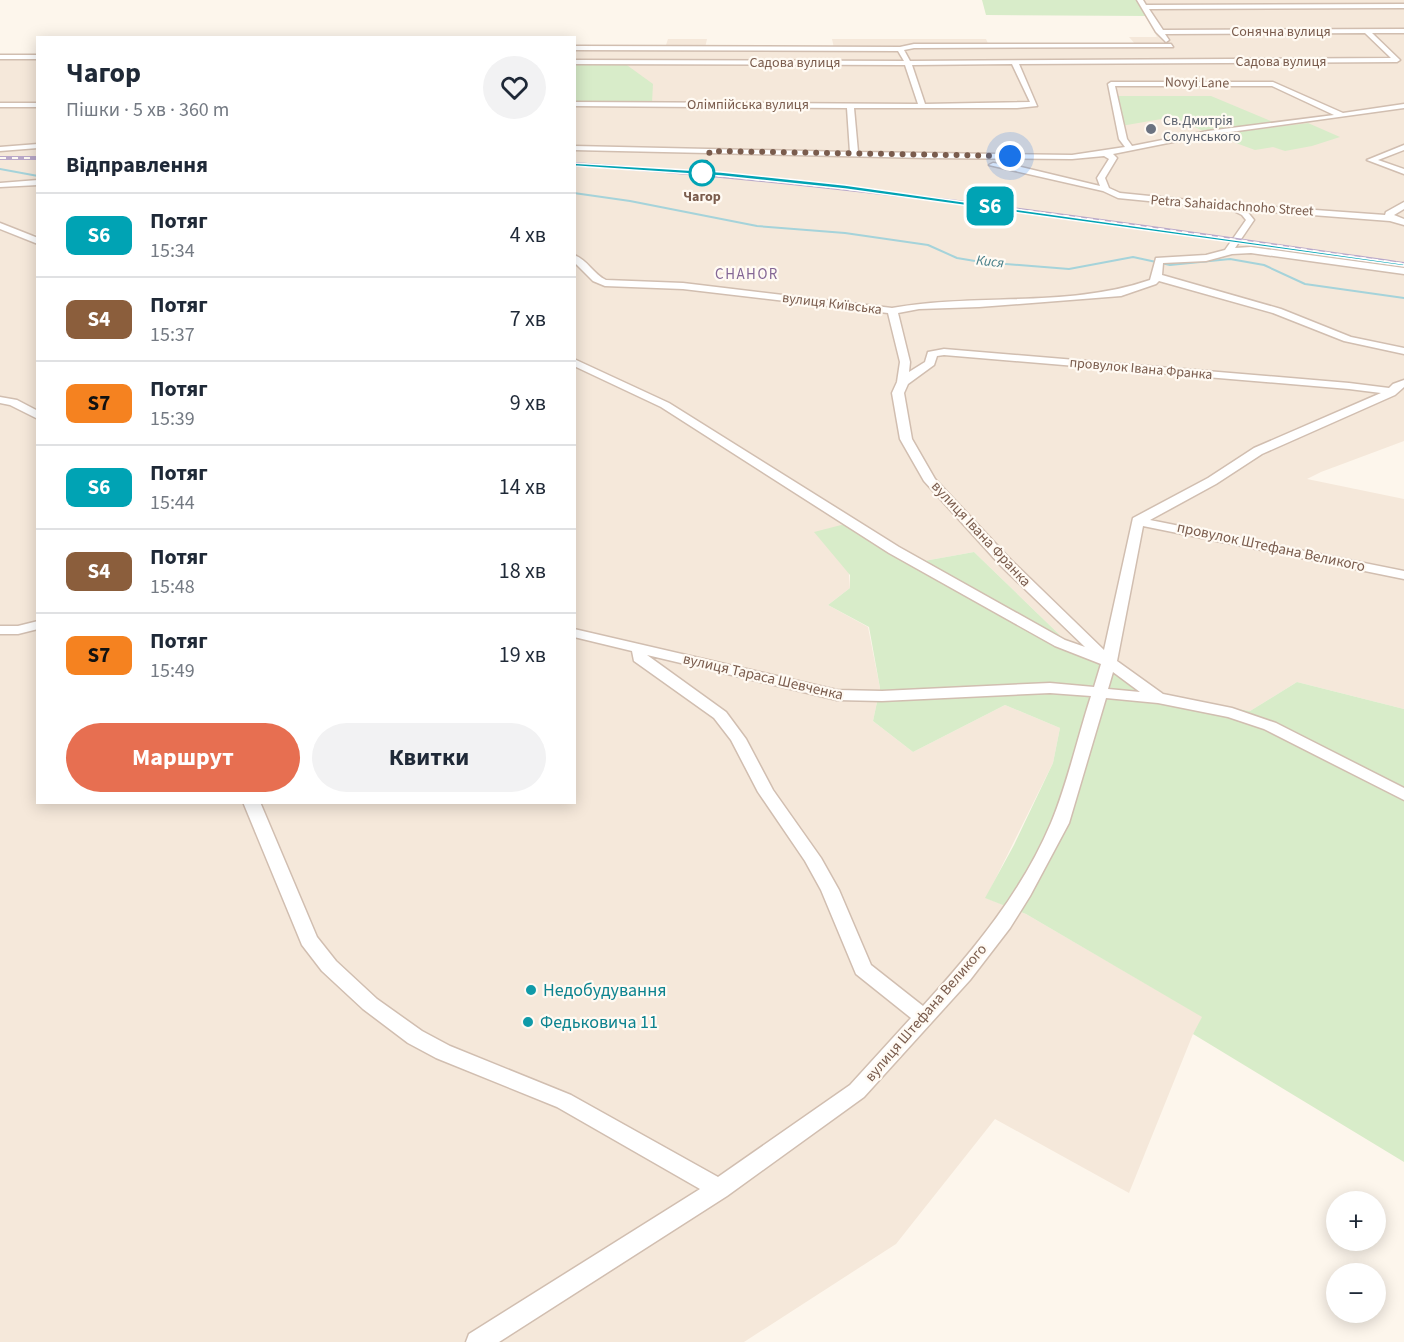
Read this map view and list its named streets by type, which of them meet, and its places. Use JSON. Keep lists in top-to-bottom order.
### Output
{
  "streets": {
    "street": [
      "Сонячна вулиця",
      "Садова вулиця",
      "Novyi Lane",
      "Олімпійська вулиця",
      "Petra Sahaidachnoho Street",
      "вулиця Київська",
      "провулок Івана Франка",
      "вулиця Івана Франка",
      "провулок Штефана Великого",
      "вулиця Тараса Шевченка",
      "вулиця Штефана Великого"
    ]
  },
  "crossings": [
    ["Сонячна вулиця", "Садова вулиця"],
    ["Садова вулиця", "Олімпійська вулиця"],
    ["вулиця Київська", "вулиця Івана Франка"],
    ["провулок Івана Франка", "вулиця Івана Франка"],
    ["вулиця Івана Франка", "вулиця Штефана Великого"],
    ["провулок Штефана Великого", "вулиця Штефана Великого"],
    ["вулиця Тараса Шевченка", "вулиця Штефана Великого"]
  ],
  "districts": ["CHAHOR"],
  "water": ["Кися"],
  "places": [
    "Св.Дмитрія Солунського",
    "Чагор",
    "Недобудування",
    "Федьковича 11"
  ],
  "page": {
    "on_map": "S6",
    "heading": [
      ["Чагор", "Пішки · 5 хв · 360 m"],
      "Відправлення"
    ],
    "list": [
      {
        "mark": "S6",
        "name": "Потяг",
        "note": "15:34",
        "value": "4 хв"
      },
      {
        "mark": "S4",
        "name": "Потяг",
        "note": "15:37",
        "value": "7 хв"
      },
      {
        "mark": "S7",
        "name": "Потяг",
        "note": "15:39",
        "value": "9 хв"
      },
      {
        "mark": "S6",
        "name": "Потяг",
        "note": "15:44",
        "value": "14 хв"
      },
      {
        "mark": "S4",
        "name": "Потяг",
        "note": "15:48",
        "value": "18 хв"
      },
      {
        "mark": "S7",
        "name": "Потяг",
        "note": "15:49",
        "value": "19 хв"
      }
    ],
    "buttons": ["Маршрут", "Квитки"],
    "map_buttons": ["+", "−"]
  }
}
